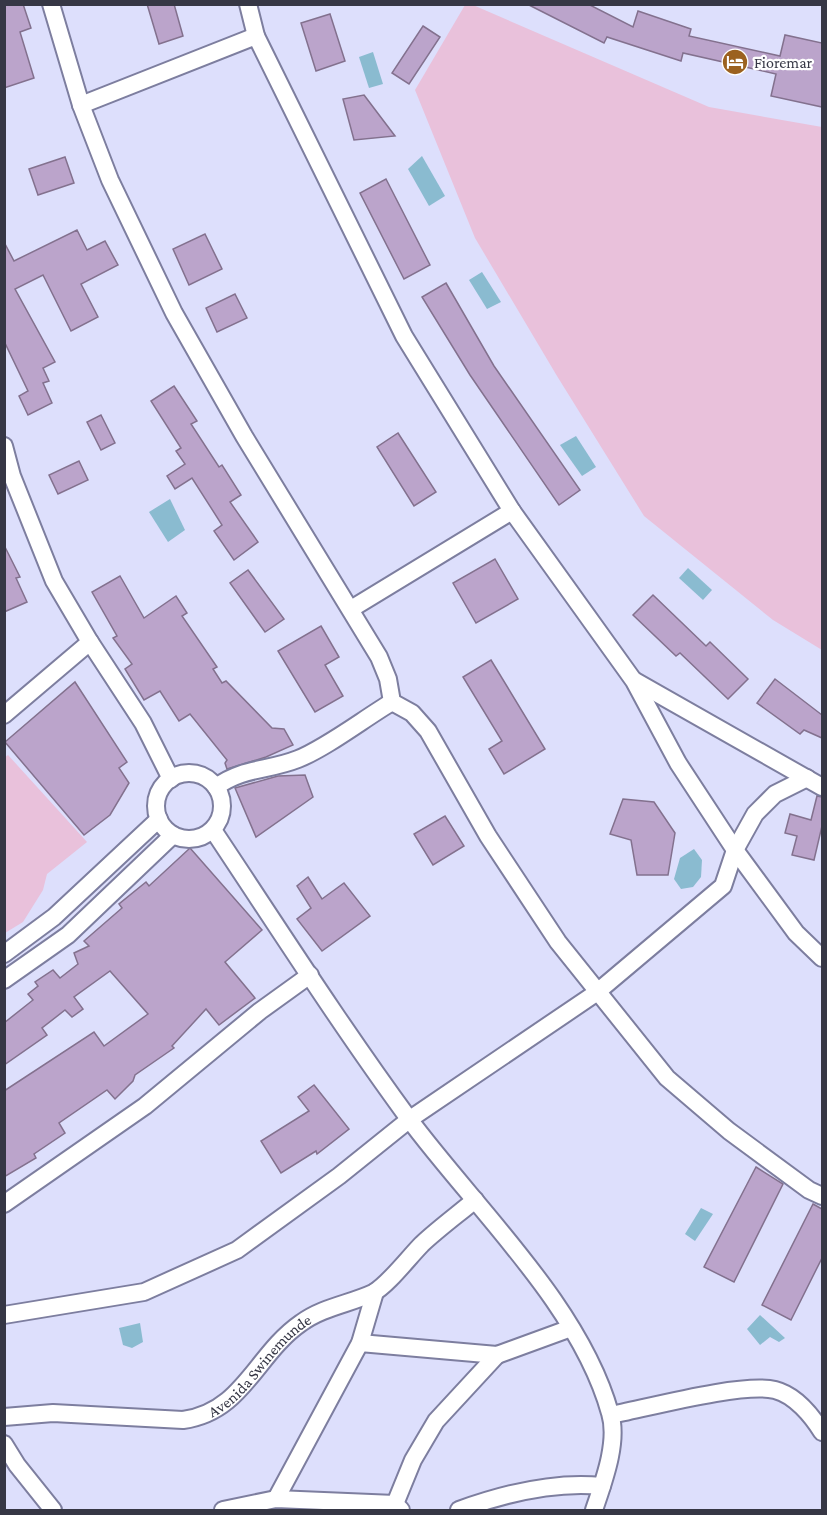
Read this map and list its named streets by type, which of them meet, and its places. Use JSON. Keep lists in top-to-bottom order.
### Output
{
  "streets": {
    "street": ["Avenida Swinemunde"]
  },
  "places": {
    "hotel": ["Fioremar"]
  }
}
